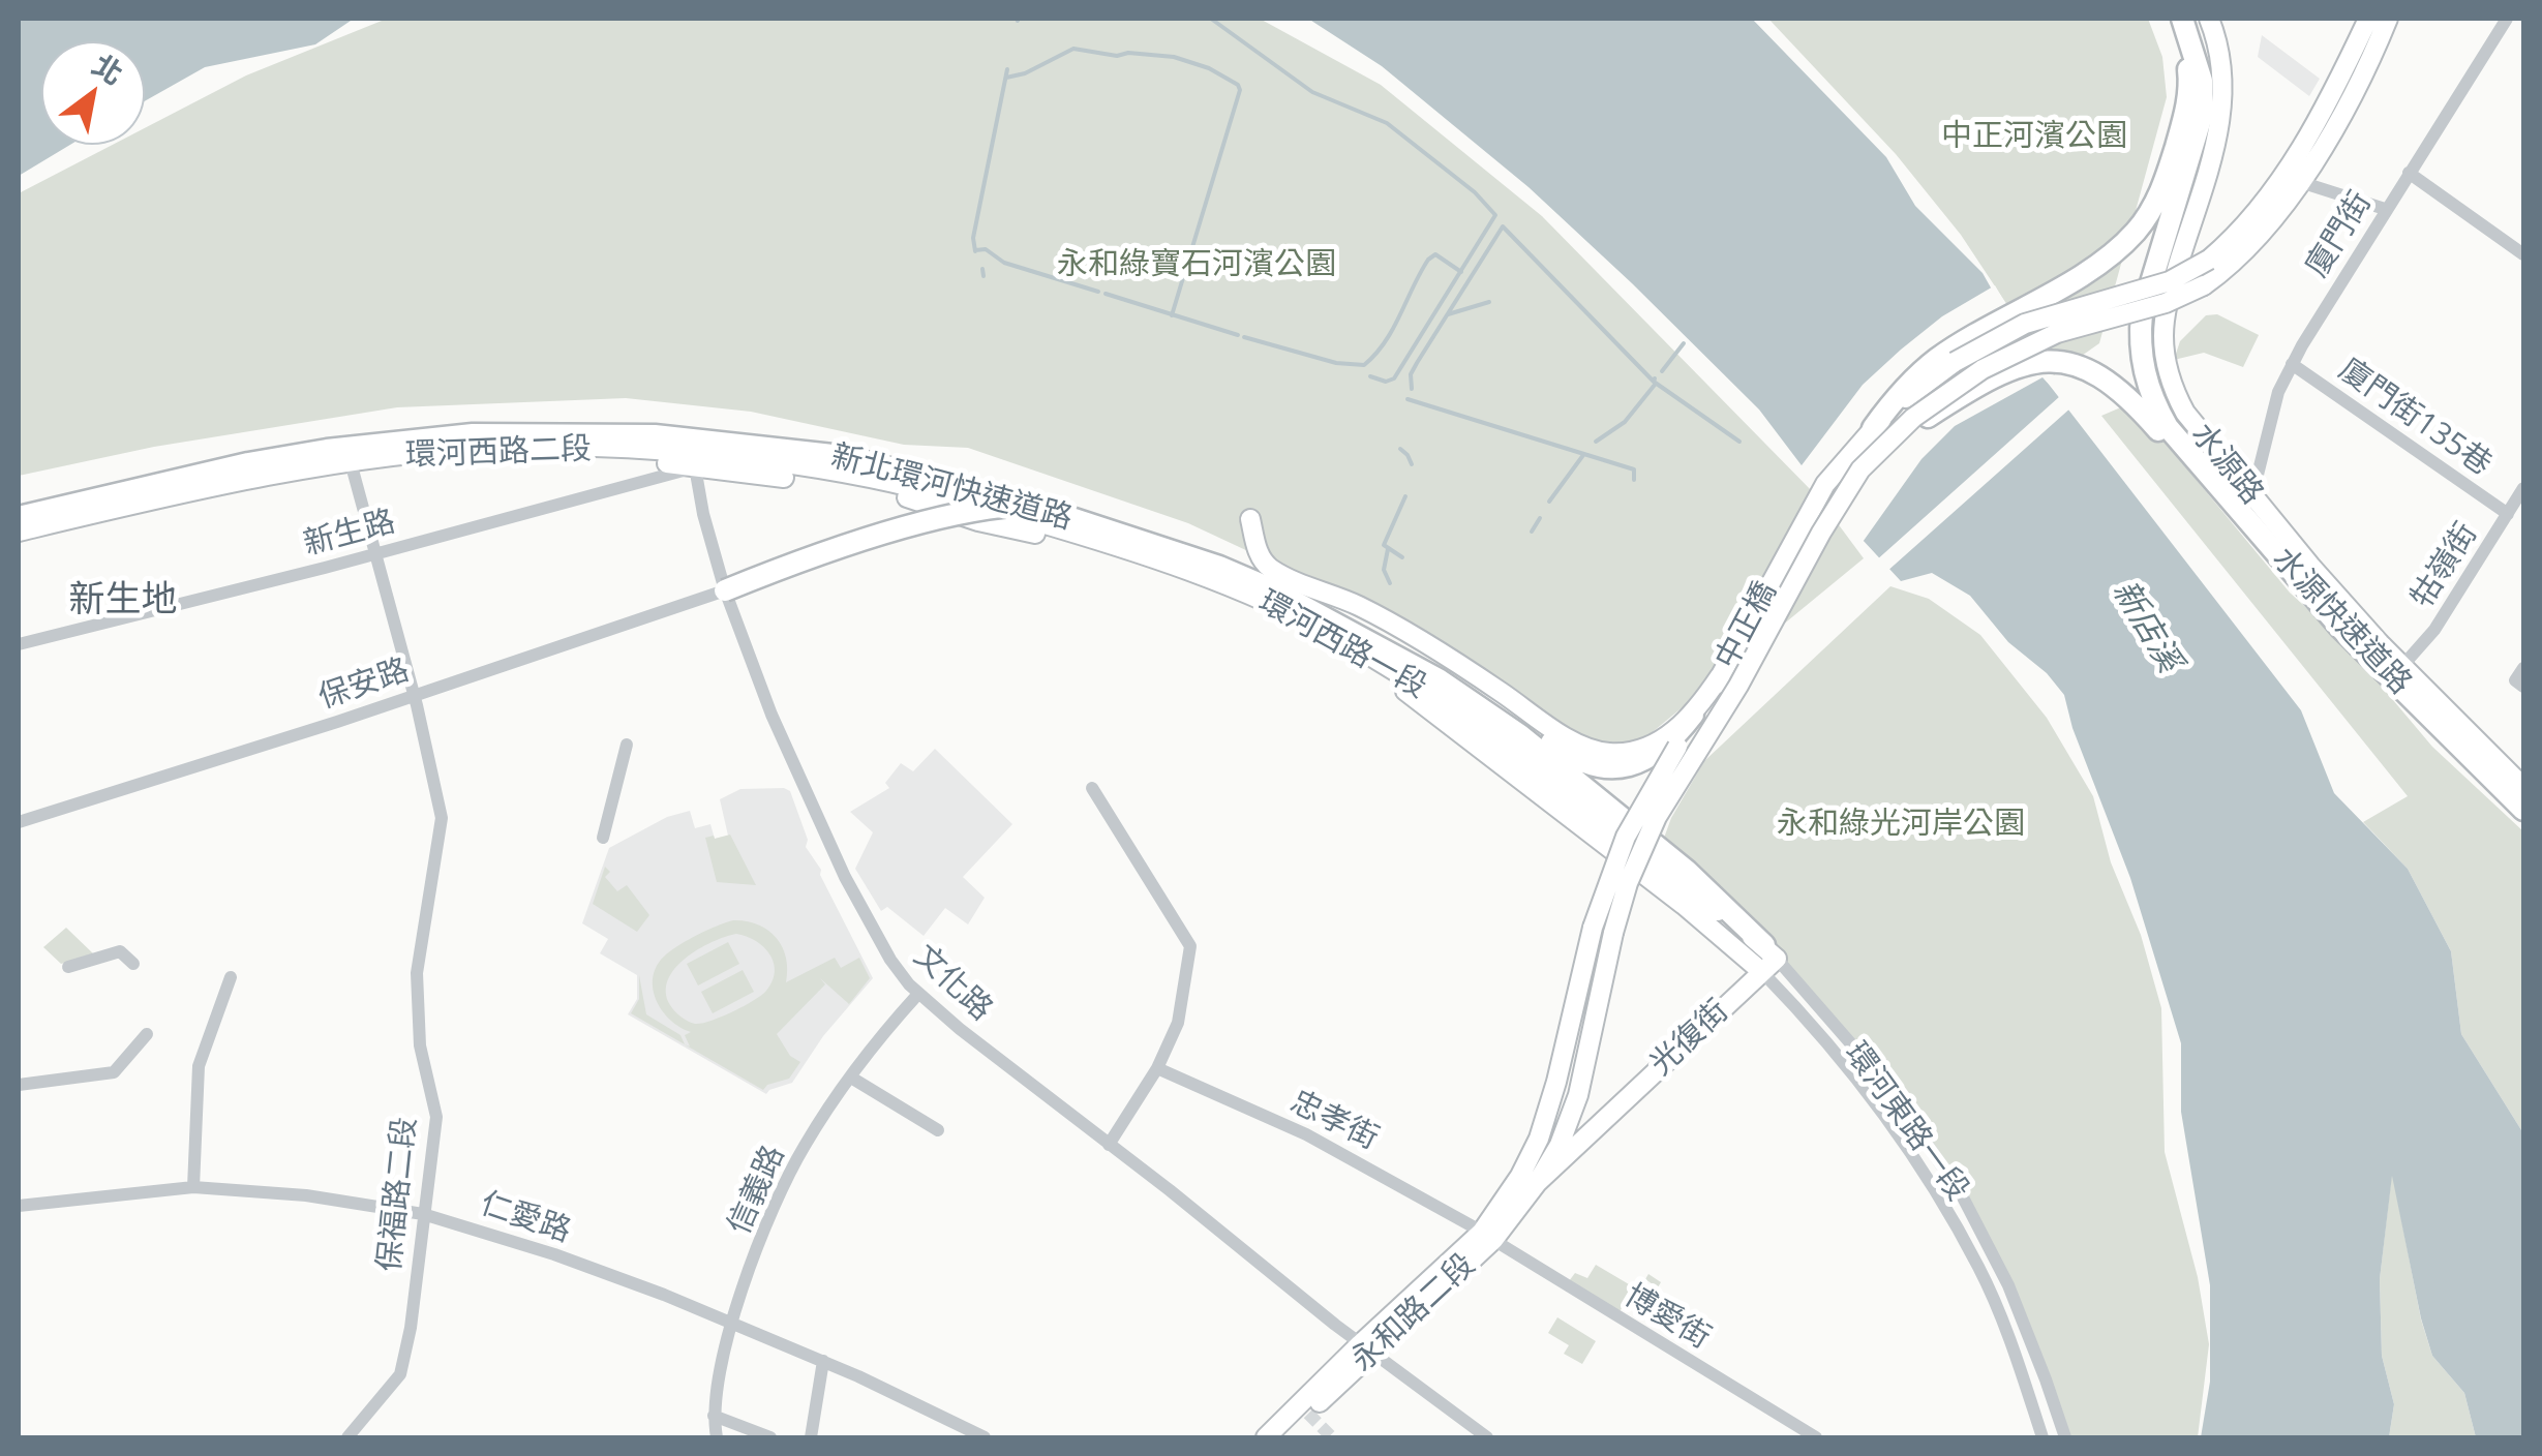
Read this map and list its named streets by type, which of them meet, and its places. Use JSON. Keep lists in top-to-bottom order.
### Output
{
  "streets": {
    "highway": ["新北環河快速道路", "水源快速道路"],
    "main road": [
      "環河西路二段",
      "水源路",
      "中正橋",
      "環河西路一段",
      "光復街",
      "環河東路一段",
      "永和路二段"
    ],
    "street": [
      "廈門街",
      "廈門街135巷",
      "新生路",
      "牯嶺街",
      "保安路",
      "文化路",
      "忠孝街",
      "信義路",
      "保福路二段",
      "仁愛路",
      "博愛街"
    ]
  },
  "crossings": [
    ["廈門街", "廈門街135巷"],
    ["廈門街", "水源路"],
    ["廈門街135巷", "牯嶺街"],
    ["環河西路二段", "新生路"],
    ["環河西路二段", "環河西路一段"],
    ["環河西路二段", "文化路"],
    ["環河西路二段", "保福路二段"],
    ["水源路", "牯嶺街"],
    ["水源路", "水源快速道路"],
    ["新北環河快速道路", "光復街"],
    ["新北環河快速道路", "環河東路一段"],
    ["新生路", "文化路"],
    ["新生路", "保福路二段"],
    ["中正橋", "光復街"],
    ["中正橋", "忠孝街"],
    ["中正橋", "永和路二段"],
    ["中正橋", "博愛街"],
    ["環河西路一段", "環河東路一段"],
    ["保安路", "文化路"],
    ["保安路", "保福路二段"],
    ["文化路", "信義路"],
    ["文化路", "永和路二段"],
    ["光復街", "環河東路一段"],
    ["光復街", "永和路二段"],
    ["忠孝街", "永和路二段"],
    ["忠孝街", "博愛街"],
    ["信義路", "仁愛路"],
    ["保福路二段", "仁愛路"],
    ["永和路二段", "博愛街"]
  ],
  "districts": ["新生地"],
  "water": ["新店溪"],
  "parks": ["中正河濱公園", "永和綠寶石河濱公園", "永和綠光河岸公園"],
  "north": "top right"
}
